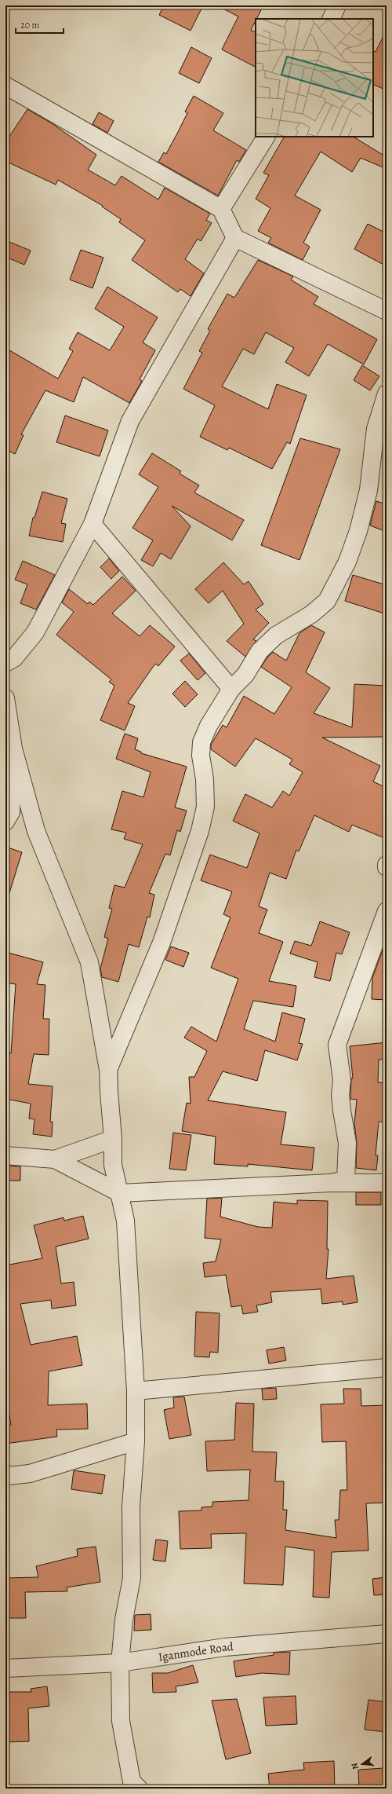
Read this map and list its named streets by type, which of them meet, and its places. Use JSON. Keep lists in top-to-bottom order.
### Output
{
  "streets": {
    "street": ["Iganmode Road"]
  },
  "scale_bar": "20 m",
  "north": "left"
}
